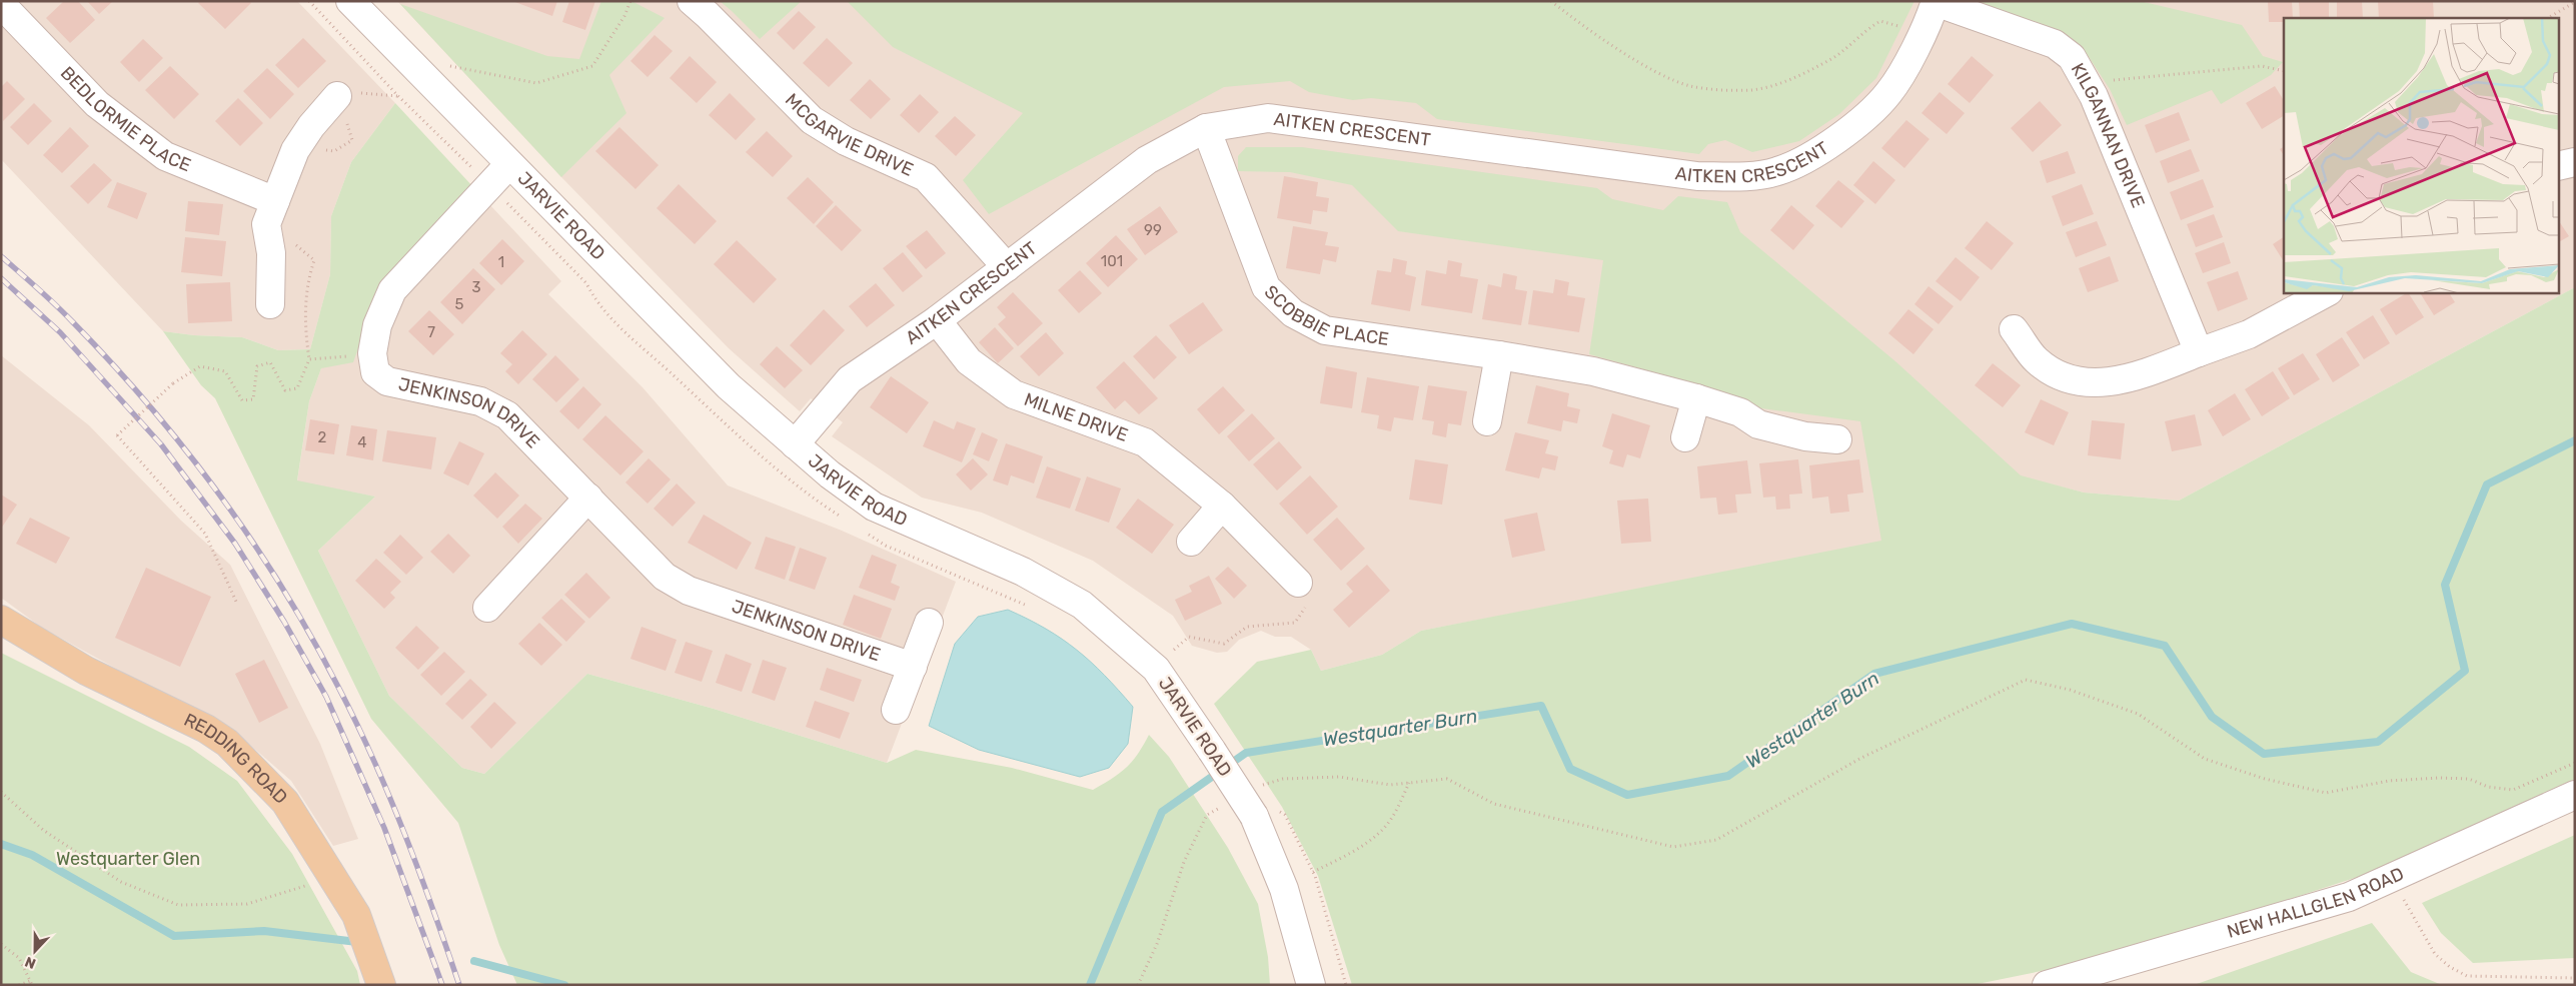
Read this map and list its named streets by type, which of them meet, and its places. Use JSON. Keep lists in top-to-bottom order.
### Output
{
  "streets": {
    "main road": ["REDDING ROAD"],
    "street": [
      "BEDLORMIE PLACE",
      "AITKEN CRESCENT",
      "MCGARVIE DRIVE",
      "KILGANNAN DRIVE",
      "JARVIE ROAD",
      "SCOBBIE PLACE",
      "JENKINSON DRIVE",
      "MILNE DRIVE",
      "NEW HALLGLEN ROAD"
    ]
  },
  "crossings": [
    ["AITKEN CRESCENT", "MCGARVIE DRIVE"],
    ["AITKEN CRESCENT", "KILGANNAN DRIVE"],
    ["AITKEN CRESCENT", "JARVIE ROAD"],
    ["AITKEN CRESCENT", "SCOBBIE PLACE"],
    ["AITKEN CRESCENT", "MILNE DRIVE"],
    ["JARVIE ROAD", "JENKINSON DRIVE"]
  ],
  "water": ["Westquarter Burn"],
  "parks": ["Westquarter Glen"],
  "house_numbers": [
    "99",
    "101",
    "1",
    "3",
    "5",
    "7",
    "2",
    "4"
  ],
  "north": "bottom"
}
